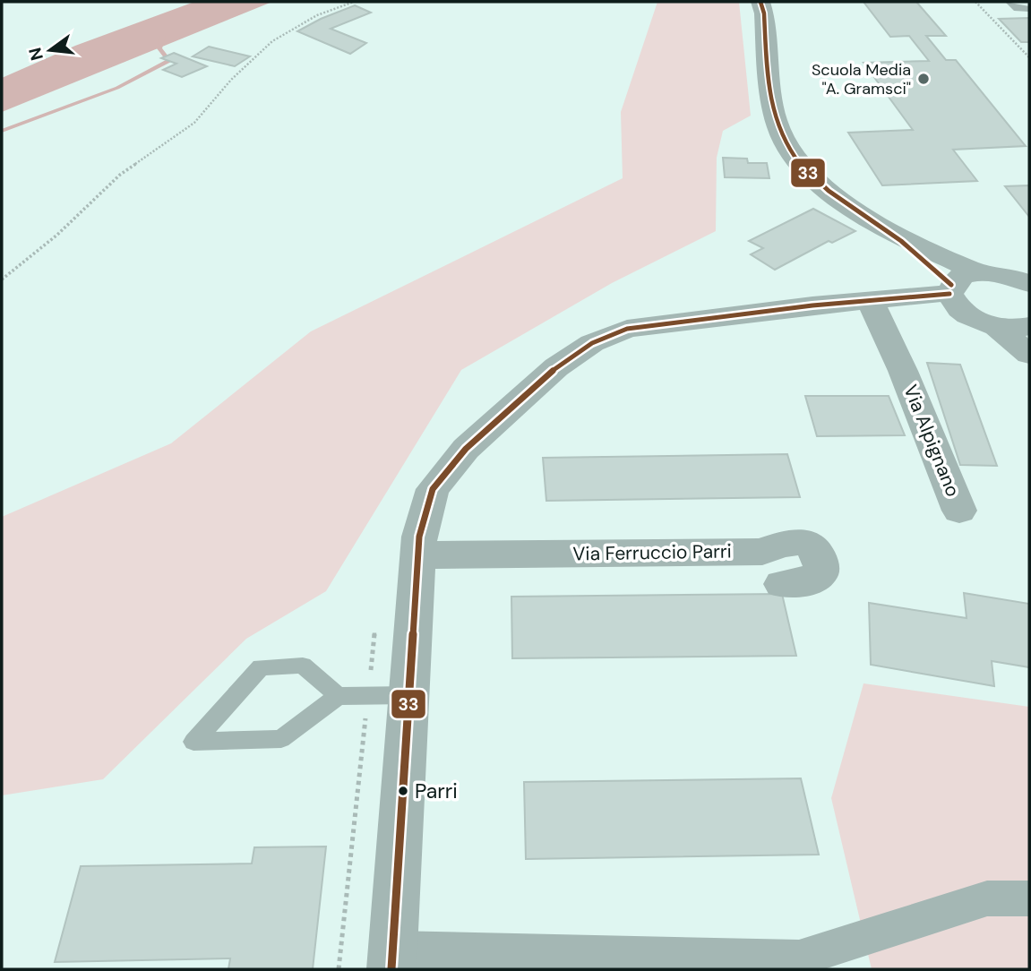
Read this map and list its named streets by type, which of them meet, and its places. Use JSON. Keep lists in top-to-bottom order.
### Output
{
  "streets": {
    "street": ["Via Alpignano", "Via Ferruccio Parri"]
  },
  "places": ["Scuola Media \"A. Gramsci\"", "Parri"],
  "lines": ["transit line 33"],
  "north": "left"
}
